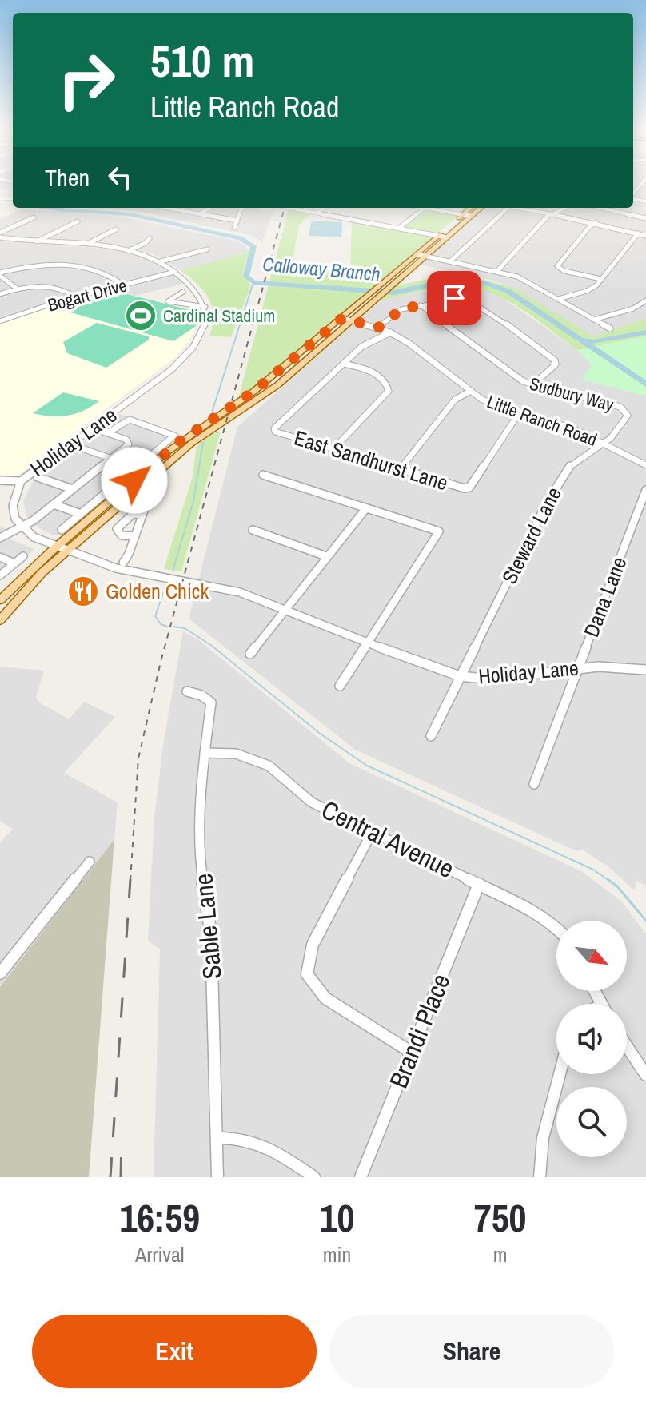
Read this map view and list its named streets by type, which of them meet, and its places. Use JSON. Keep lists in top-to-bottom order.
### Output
{
  "streets": {
    "street": [
      "Bogart Drive",
      "Sudbury Way",
      "Little Ranch Road",
      "Holiday Lane",
      "East Sandhurst Lane",
      "Steward Lane",
      "Dana Lane",
      "Central Avenue",
      "Sable Lane",
      "Brandi Place"
    ]
  },
  "crossings": [
    ["Sudbury Way", "Steward Lane"],
    ["Little Ranch Road", "East Sandhurst Lane"],
    ["Little Ranch Road", "Steward Lane"],
    ["Holiday Lane", "Steward Lane"],
    ["Holiday Lane", "Dana Lane"],
    ["Central Avenue", "Sable Lane"],
    ["Central Avenue", "Brandi Place"]
  ],
  "water": ["Calloway Branch"],
  "places": {
    "sports": ["Cardinal Stadium"],
    "restaurant": ["Golden Chick"]
  },
  "north": "bottom right",
  "page": {
    "turn": ["510 m", "Little Ranch Road"],
    "then": "Then",
    "eta": [
      "16:59",
      "Arrival",
      "10",
      "min",
      "750",
      "m"
    ],
    "buttons": ["Exit", "Share"]
  }
}
